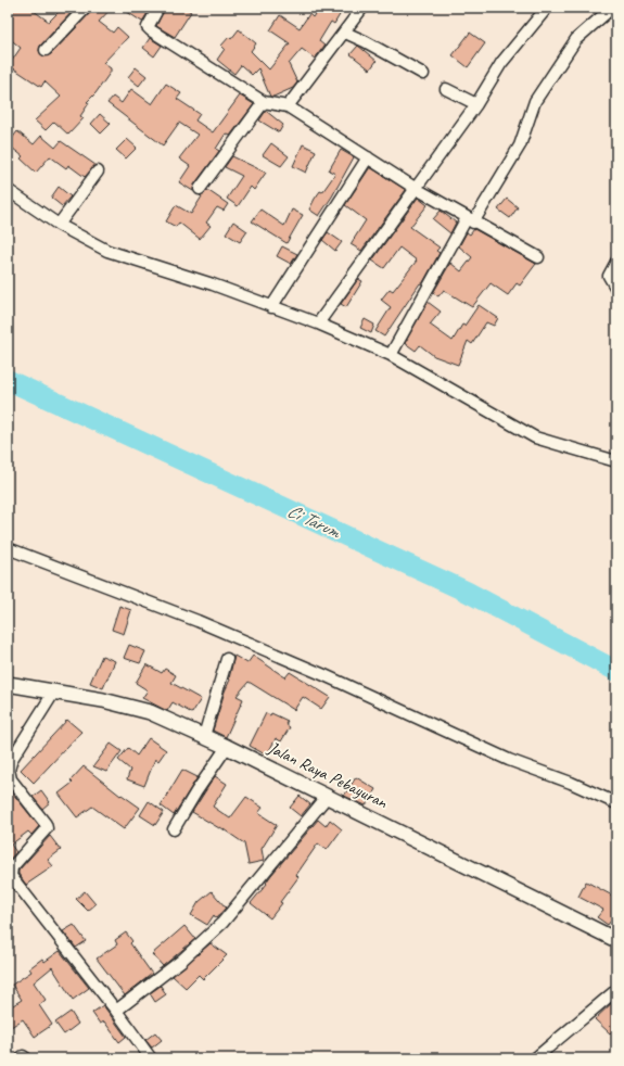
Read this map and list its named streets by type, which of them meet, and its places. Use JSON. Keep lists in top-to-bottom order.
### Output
{
  "streets": {
    "main road": ["Jalan Raya Pebayuran"]
  },
  "water": ["Ci Tarum"]
}
